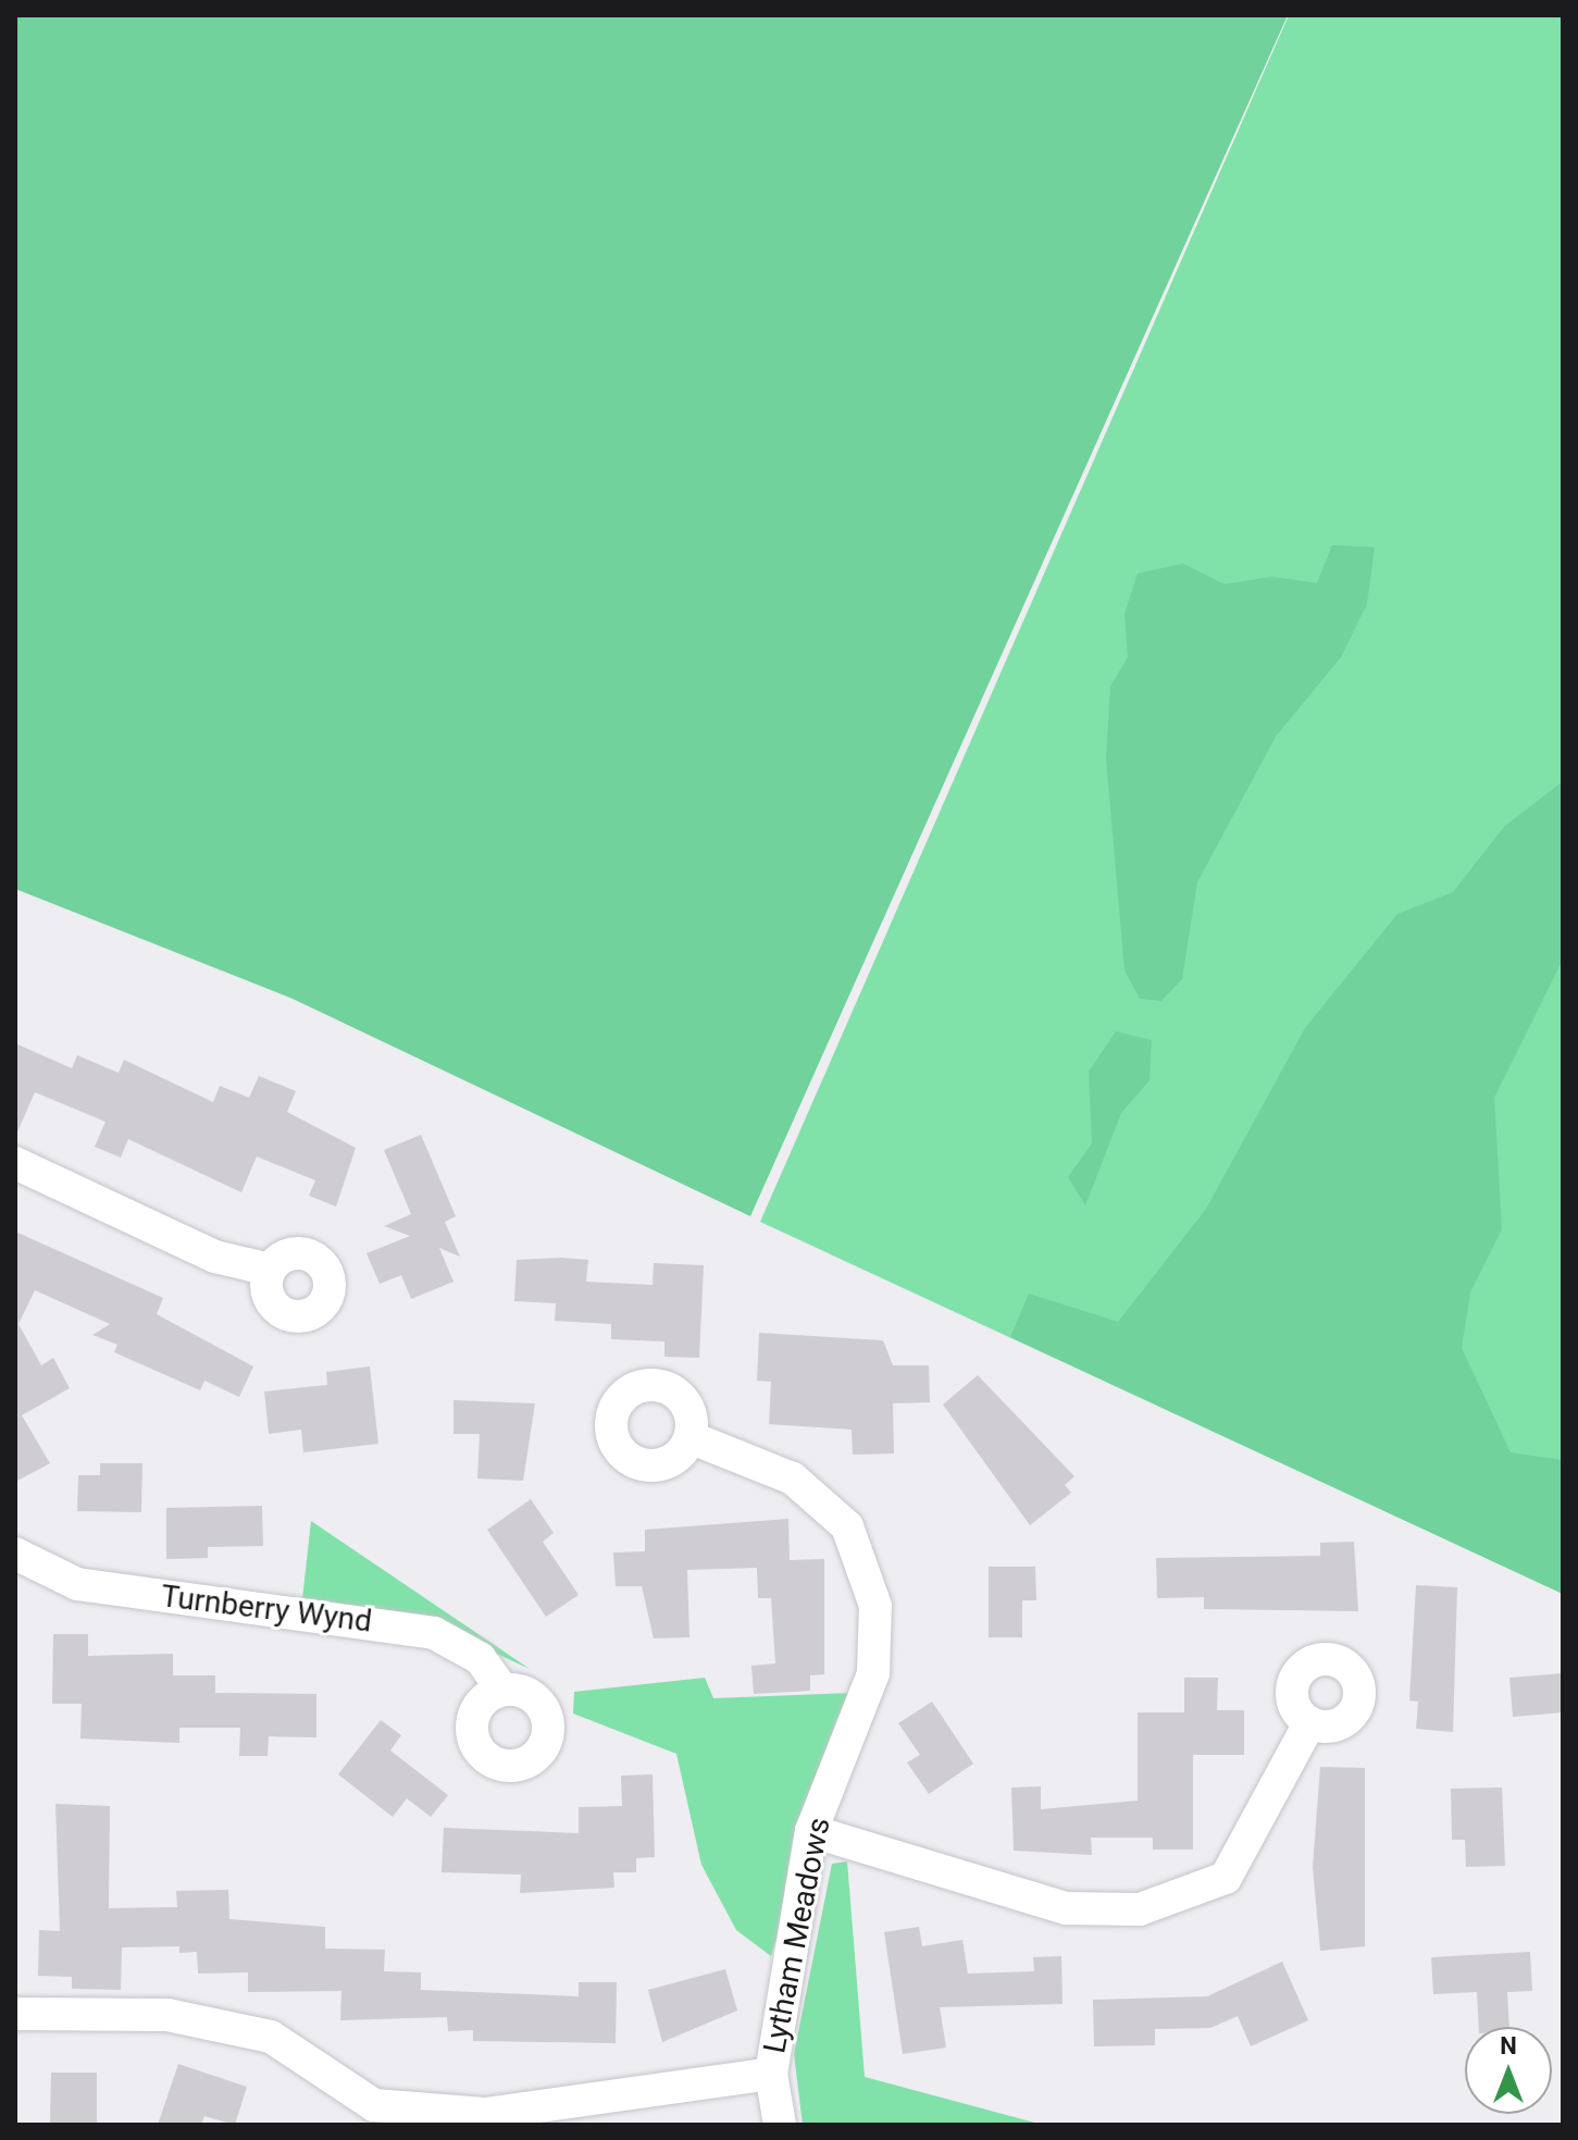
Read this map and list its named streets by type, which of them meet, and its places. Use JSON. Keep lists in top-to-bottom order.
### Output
{
  "streets": {
    "street": ["Turnberry Wynd", "Lytham Meadows"]
  },
  "north": "top"
}
